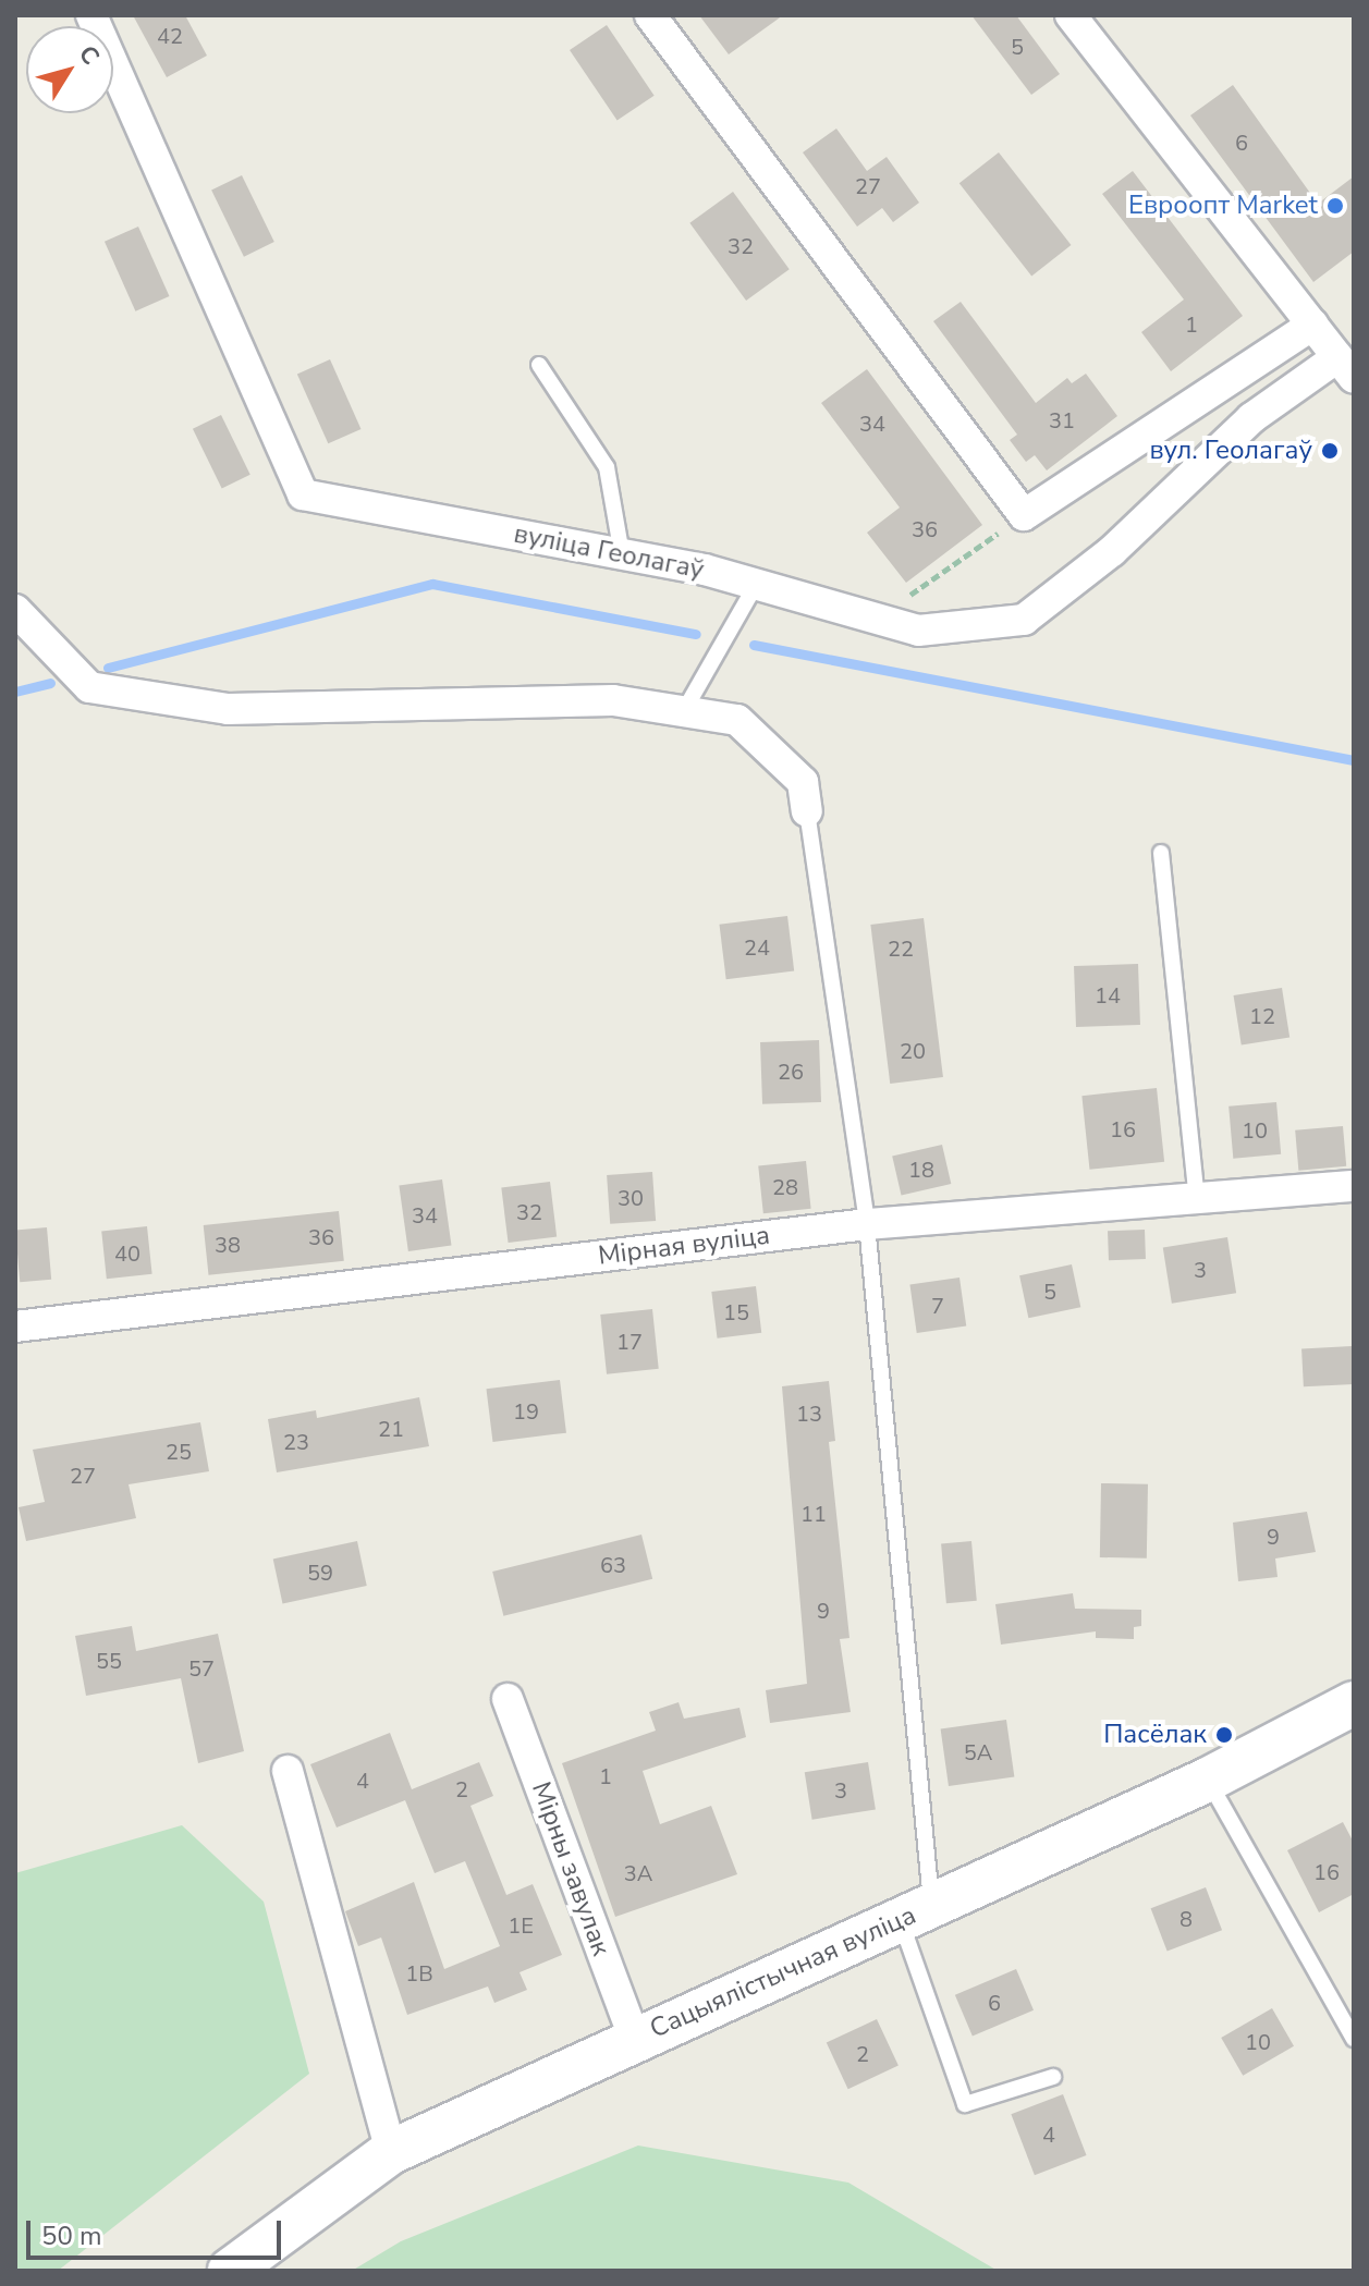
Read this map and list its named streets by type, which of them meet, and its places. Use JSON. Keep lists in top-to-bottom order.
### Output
{
  "streets": {
    "main road": ["Сацыялістычная вуліца"],
    "street": ["вуліца Геолагаў", "Мірная вуліца", "Мірны завулак"]
  },
  "crossings": [
    ["Мірны завулак", "Сацыялістычная вуліца"]
  ],
  "places": ["Евроопт Market", "вул. Геолагаў", "Пасёлак"],
  "house_numbers": [
    "42",
    "5",
    "6",
    "27",
    "32",
    "1",
    "31",
    "34",
    "36",
    "24",
    "22",
    "14",
    "12",
    "20",
    "26",
    "16",
    "10",
    "18",
    "28",
    "30",
    "32",
    "34",
    "36",
    "38",
    "40",
    "3",
    "5",
    "7",
    "15",
    "17",
    "19",
    "13",
    "21",
    "23",
    "25",
    "27",
    "11",
    "9",
    "63",
    "59",
    "9",
    "55",
    "57",
    "5А",
    "1",
    "4",
    "2",
    "3",
    "16",
    "3А",
    "8",
    "1Е",
    "1В",
    "6",
    "10",
    "2",
    "4"
  ],
  "scale_bar": "50 m",
  "north": "top right"
}
